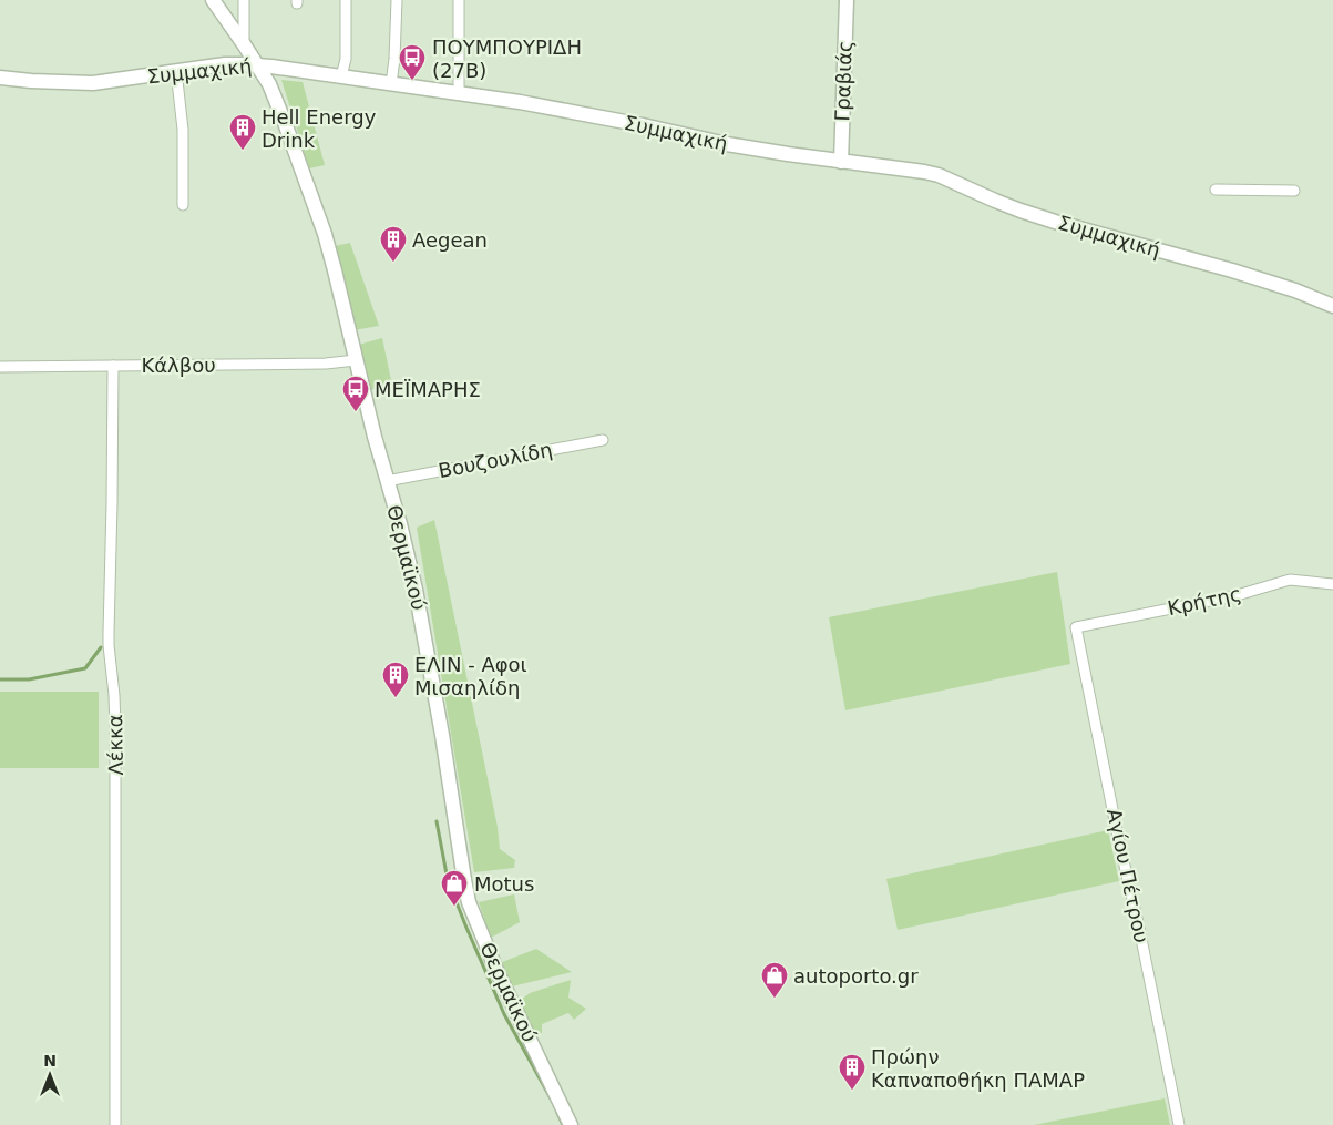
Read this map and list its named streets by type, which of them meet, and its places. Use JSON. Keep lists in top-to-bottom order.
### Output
{
  "streets": {
    "street": [
      "Συμμαχική",
      "Γραβιάς",
      "Κάλβου",
      "Βουζουλίδη",
      "Θερμαϊκού",
      "Κρήτης",
      "Λέκκα",
      "Αγίου Πέτρου"
    ]
  },
  "crossings": [
    ["Συμμαχική", "Γραβιάς"],
    ["Συμμαχική", "Θερμαϊκού"],
    ["Κάλβου", "Θερμαϊκού"],
    ["Κάλβου", "Λέκκα"],
    ["Βουζουλίδη", "Θερμαϊκού"],
    ["Κρήτης", "Αγίου Πέτρου"]
  ],
  "places": {
    "bus stop": ["ΠΟΥΜΠΟΥΡΙΔΗ (27Β)", "ΜΕΪΜΑΡΗΣ"],
    "building": [
      "Hell Energy Drink",
      "Aegean",
      "ΕΛΙΝ - Αφοι Μισαηλίδη",
      "Πρώην Καπναποθήκη ΠΑΜΑΡ"
    ],
    "shop": ["Motus", "autoporto.gr"]
  },
  "north": "top"
}
